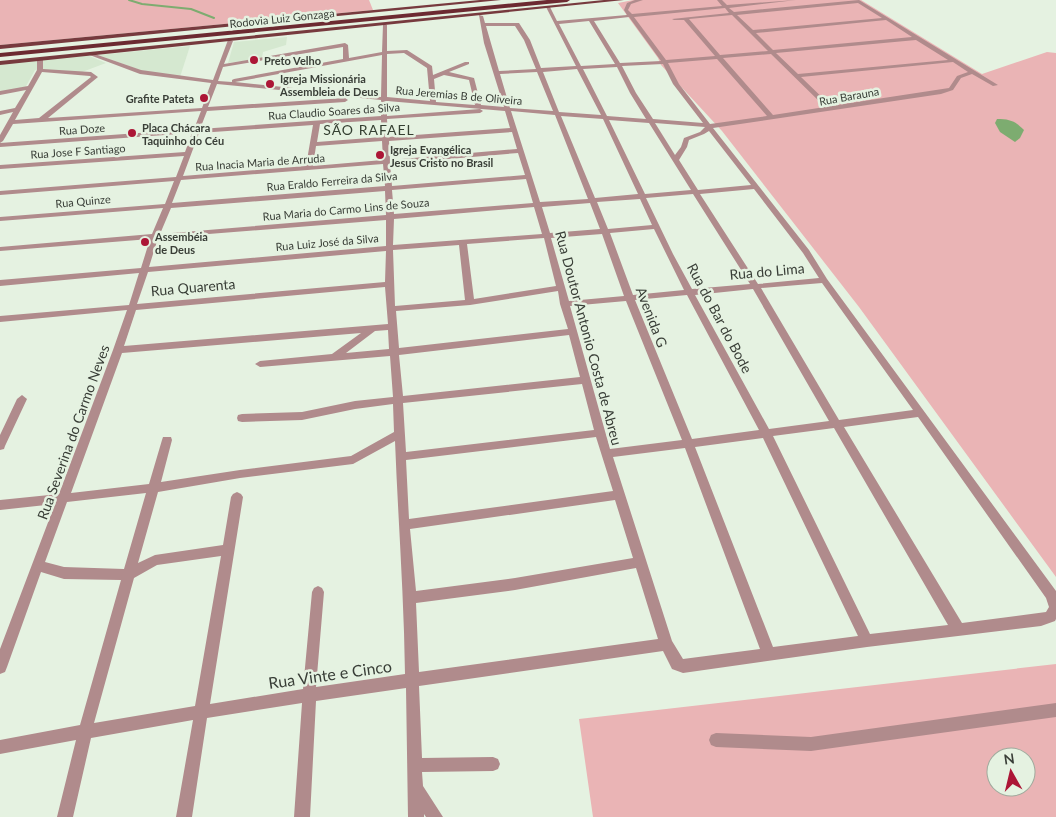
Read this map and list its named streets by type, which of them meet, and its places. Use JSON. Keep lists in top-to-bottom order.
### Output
{
  "streets": {
    "highway": ["Rodovia Luiz Gonzaga"],
    "street": [
      "Rua Jeremias B de Oliveira",
      "Rua Barauna",
      "Rua Claudio Soares da Silva",
      "Rua Doze",
      "Rua Jose F Santiago",
      "Rua Inacia Maria de Arruda",
      "Rua Eraldo Ferreira da Silva",
      "Rua Quinze",
      "Rua Maria do Carmo Lins de Souza",
      "Rua Luiz José da Silva",
      "Rua do Lima",
      "Rua Quarenta",
      "Avenida G",
      "Rua do Bar do Bode",
      "Rua Doutor Antonio Costa de Abreu",
      "Rua Severina do Carmo Neves",
      "Rua Vinte e Cinco"
    ]
  },
  "crossings": [
    ["Rua Jeremias B de Oliveira", "Rua Barauna"],
    ["Rua Jeremias B de Oliveira", "Rua Claudio Soares da Silva"],
    ["Rua Jeremias B de Oliveira", "Avenida G"],
    ["Rua Jeremias B de Oliveira", "Rua do Bar do Bode"],
    ["Rua Jeremias B de Oliveira", "Rua Doutor Antonio Costa de Abreu"],
    ["Rua Claudio Soares da Silva", "Rua Doze"],
    ["Rua Claudio Soares da Silva", "Rua Doutor Antonio Costa de Abreu"],
    ["Rua Claudio Soares da Silva", "Rua Severina do Carmo Neves"],
    ["Rua Doze", "Rua Severina do Carmo Neves"],
    ["Rua Jose F Santiago", "Rua Severina do Carmo Neves"],
    ["Rua Inacia Maria de Arruda", "Rua Doutor Antonio Costa de Abreu"],
    ["Rua Inacia Maria de Arruda", "Rua Severina do Carmo Neves"],
    ["Rua Eraldo Ferreira da Silva", "Rua Quinze"],
    ["Rua Eraldo Ferreira da Silva", "Rua Doutor Antonio Costa de Abreu"],
    ["Rua Eraldo Ferreira da Silva", "Rua Severina do Carmo Neves"],
    ["Rua Quinze", "Rua Severina do Carmo Neves"],
    ["Rua Maria do Carmo Lins de Souza", "Avenida G"],
    ["Rua Maria do Carmo Lins de Souza", "Rua do Bar do Bode"],
    ["Rua Maria do Carmo Lins de Souza", "Rua Doutor Antonio Costa de Abreu"],
    ["Rua Maria do Carmo Lins de Souza", "Rua Severina do Carmo Neves"],
    ["Rua Luiz José da Silva", "Avenida G"],
    ["Rua Luiz José da Silva", "Rua do Bar do Bode"],
    ["Rua Luiz José da Silva", "Rua Doutor Antonio Costa de Abreu"],
    ["Rua Luiz José da Silva", "Rua Severina do Carmo Neves"],
    ["Rua do Lima", "Avenida G"],
    ["Rua do Lima", "Rua do Bar do Bode"],
    ["Rua do Lima", "Rua Doutor Antonio Costa de Abreu"],
    ["Rua Quarenta", "Rua Severina do Carmo Neves"],
    ["Avenida G", "Rua Doutor Antonio Costa de Abreu"],
    ["Rua Doutor Antonio Costa de Abreu", "Rua Vinte e Cinco"]
  ],
  "districts": ["SÃO RAFAEL"],
  "places": [
    "Preto Velho",
    "Igreja Missionária Assembleia de Deus",
    "Grafite Pateta",
    "Placa Chácara Taquinho do Céu",
    "Igreja Evangélica Jesus Cristo no Brasil",
    "Assembéia de Deus"
  ],
  "north": "top"
}
